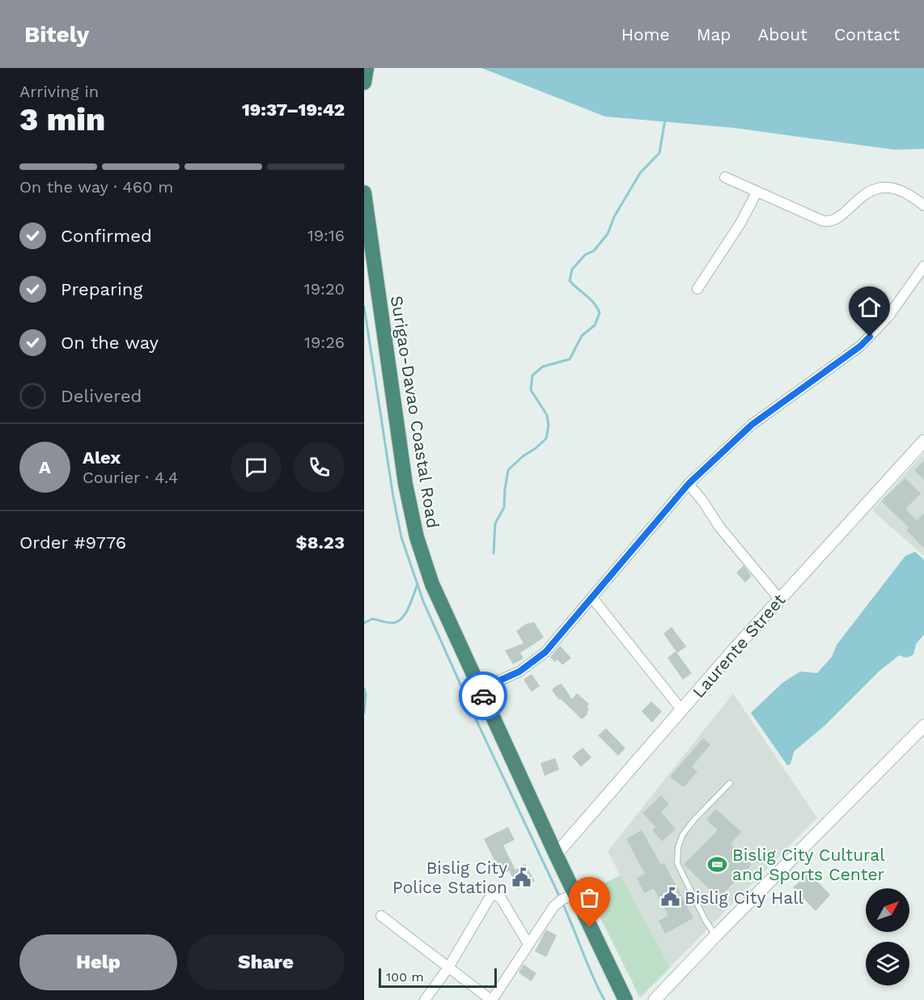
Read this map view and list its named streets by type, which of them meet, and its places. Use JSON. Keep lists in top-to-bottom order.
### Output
{
  "streets": {
    "highway": ["Surigao-Davao Coastal Road"],
    "street": ["Laurente Street"]
  },
  "crossings": [
    ["Surigao-Davao Coastal Road", "Laurente Street"]
  ],
  "places": {
    "sports": ["Bislig City Cultural and Sports Center"],
    "public building": ["Bislig City Police Station", "Bislig City Hall"]
  },
  "scale_bar": "100 m",
  "north": "top right",
  "page": {
    "header": "Bitely",
    "nav": [
      "Home",
      "Map",
      "About",
      "Contact"
    ],
    "heading": ["3 min", "Arriving in", "19:37–19:42"],
    "panel": [
      "Alex",
      "Courier · 4.4",
      "Order #9776",
      "$8.23"
    ],
    "bar": "On the way · 460 m",
    "list": [
      ["Confirmed", "19:16"],
      ["Preparing", "19:20"],
      ["On the way", "19:26"],
      "Delivered"
    ],
    "round": "A",
    "buttons": ["Help", "Share"],
    "scale": "100 m"
  }
}
